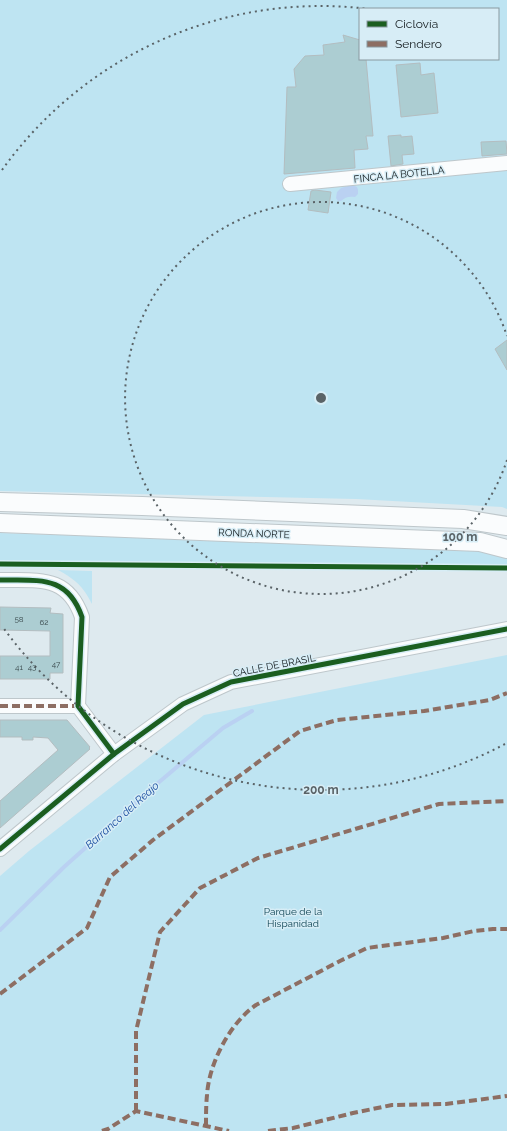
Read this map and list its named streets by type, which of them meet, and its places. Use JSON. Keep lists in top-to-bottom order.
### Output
{
  "streets": {
    "main road": ["RONDA NORTE"],
    "street": ["FINCA LA BOTELLA", "CALLE DE BRASIL"]
  },
  "water": ["Barranco del Reajo"],
  "parks": ["Parque de la Hispanidad"],
  "house_numbers": [
    "58",
    "62",
    "47",
    "41",
    "43"
  ],
  "legend": ["Ciclovía", "Sendero"],
  "rings": ["100 m", "200 m"]
}
